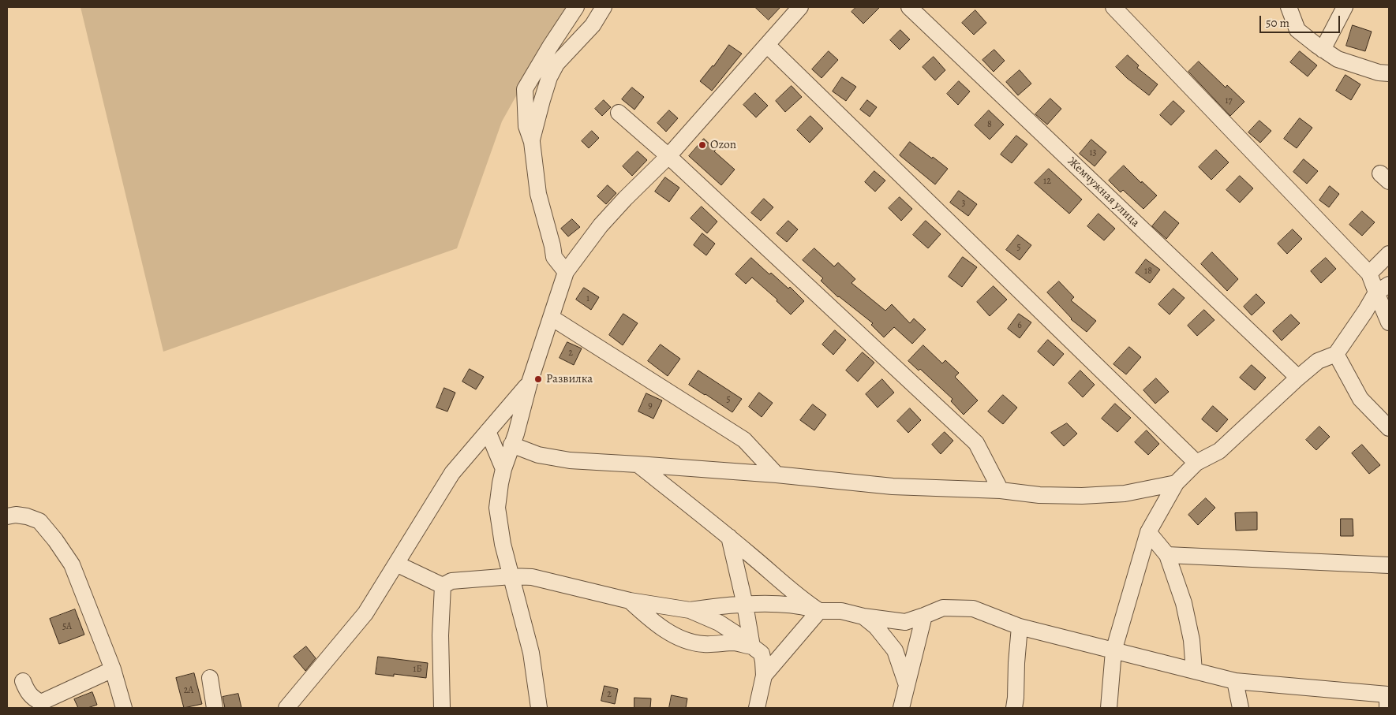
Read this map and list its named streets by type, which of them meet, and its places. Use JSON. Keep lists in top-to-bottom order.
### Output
{
  "streets": {
    "street": ["Жемчужная улица"]
  },
  "places": ["Ozon", "Развилка"],
  "house_numbers": [
    "17",
    "8",
    "13",
    "12",
    "3",
    "5",
    "18",
    "1",
    "6",
    "2",
    "5",
    "9",
    "5А",
    "1Б",
    "2А",
    "2"
  ],
  "scale_bar": "50 m"
}
